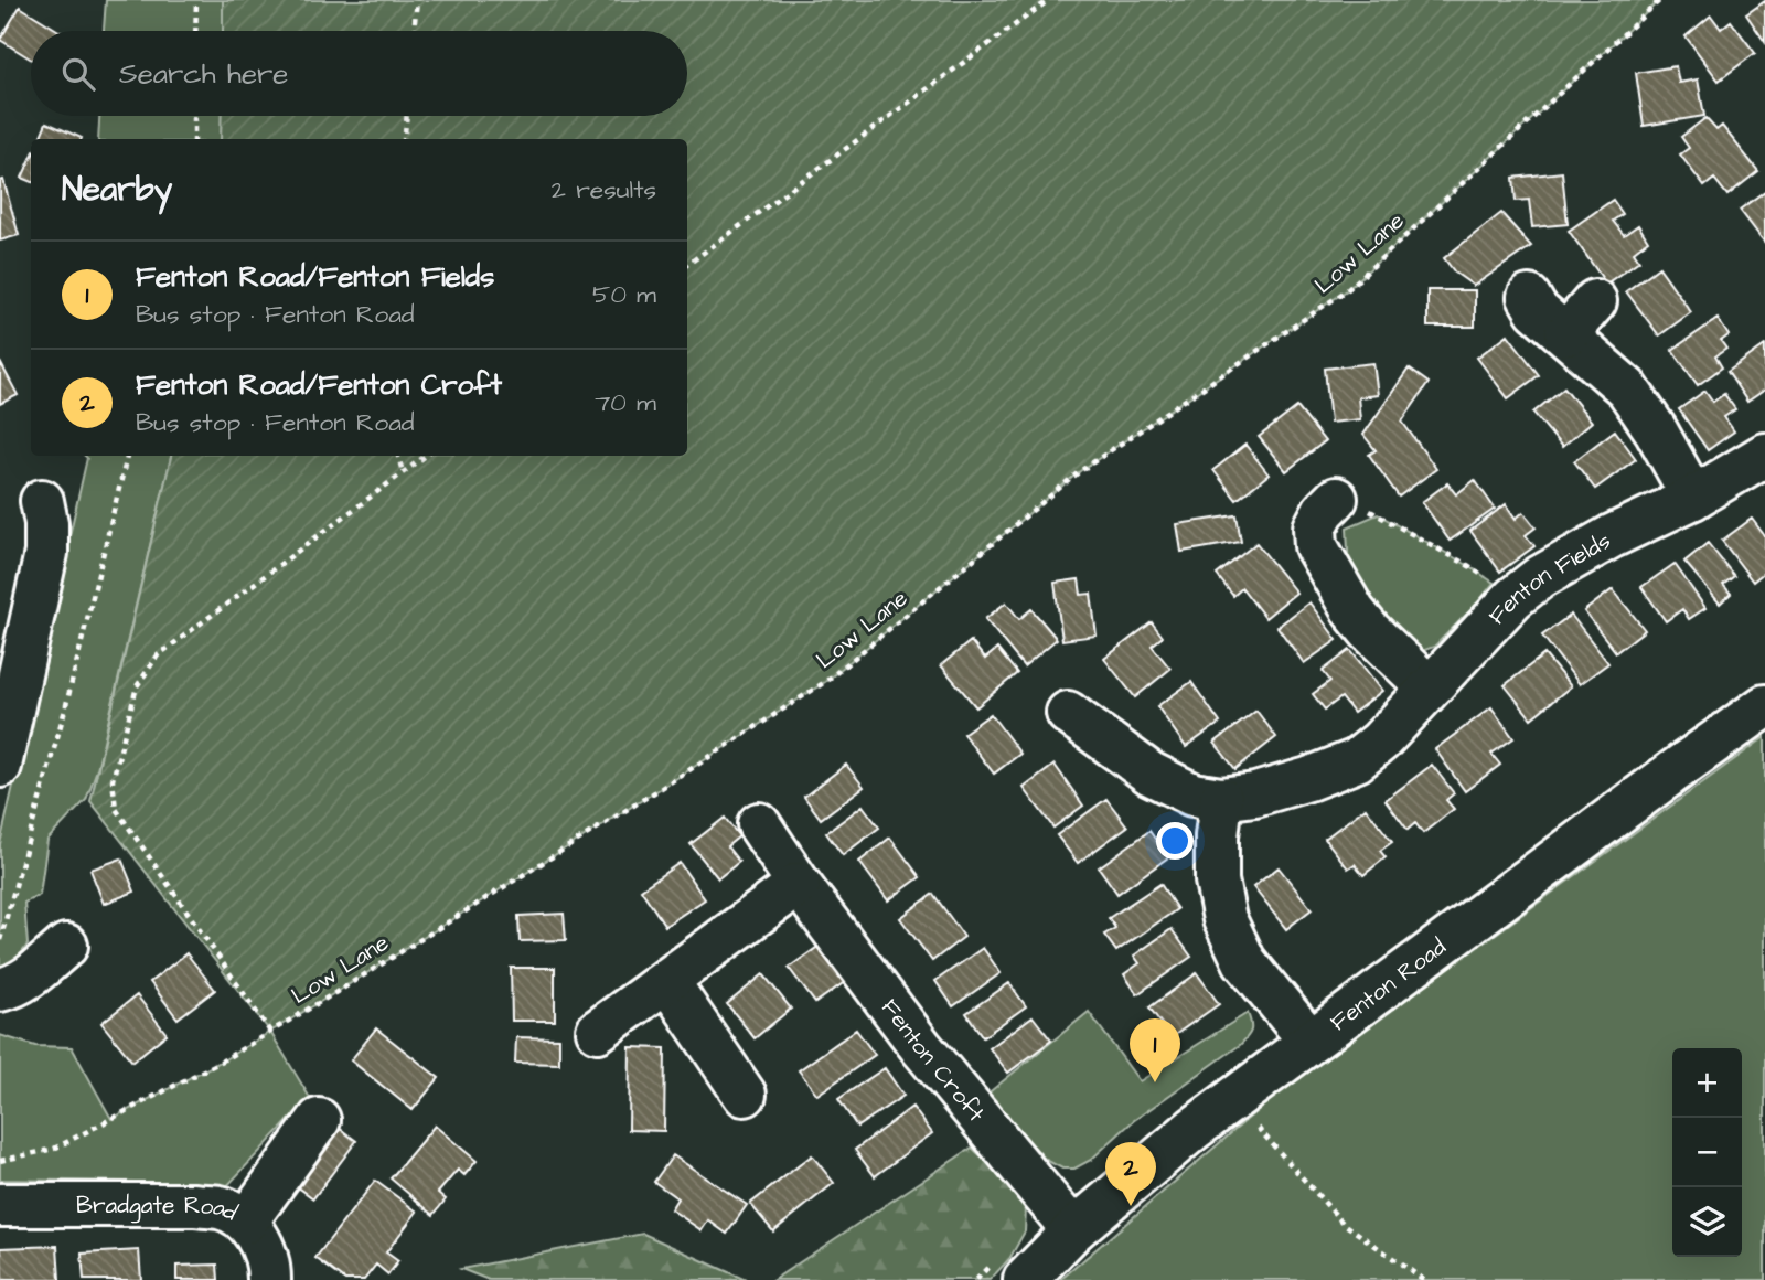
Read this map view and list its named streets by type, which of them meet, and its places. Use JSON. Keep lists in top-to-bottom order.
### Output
{
  "streets": {
    "street": [
      "Fenton Fields",
      "Fenton Road",
      "Fenton Croft",
      "Bradgate Road"
    ],
    "path": ["Low Lane"]
  },
  "crossings": [
    ["Fenton Road", "Fenton Croft"]
  ],
  "page": {
    "search": "Search here",
    "heading": ["Nearby", "2 results"],
    "list": [
      {
        "mark": "1",
        "name": "Fenton Road/Fenton Fields",
        "note": "Bus stop · Fenton Road",
        "value": "50 m"
      },
      {
        "mark": "2",
        "name": "Fenton Road/Fenton Croft",
        "note": "Bus stop · Fenton Road",
        "value": "70 m"
      }
    ],
    "pins": ["1", "2"],
    "map_buttons": ["+", "−"]
  }
}
